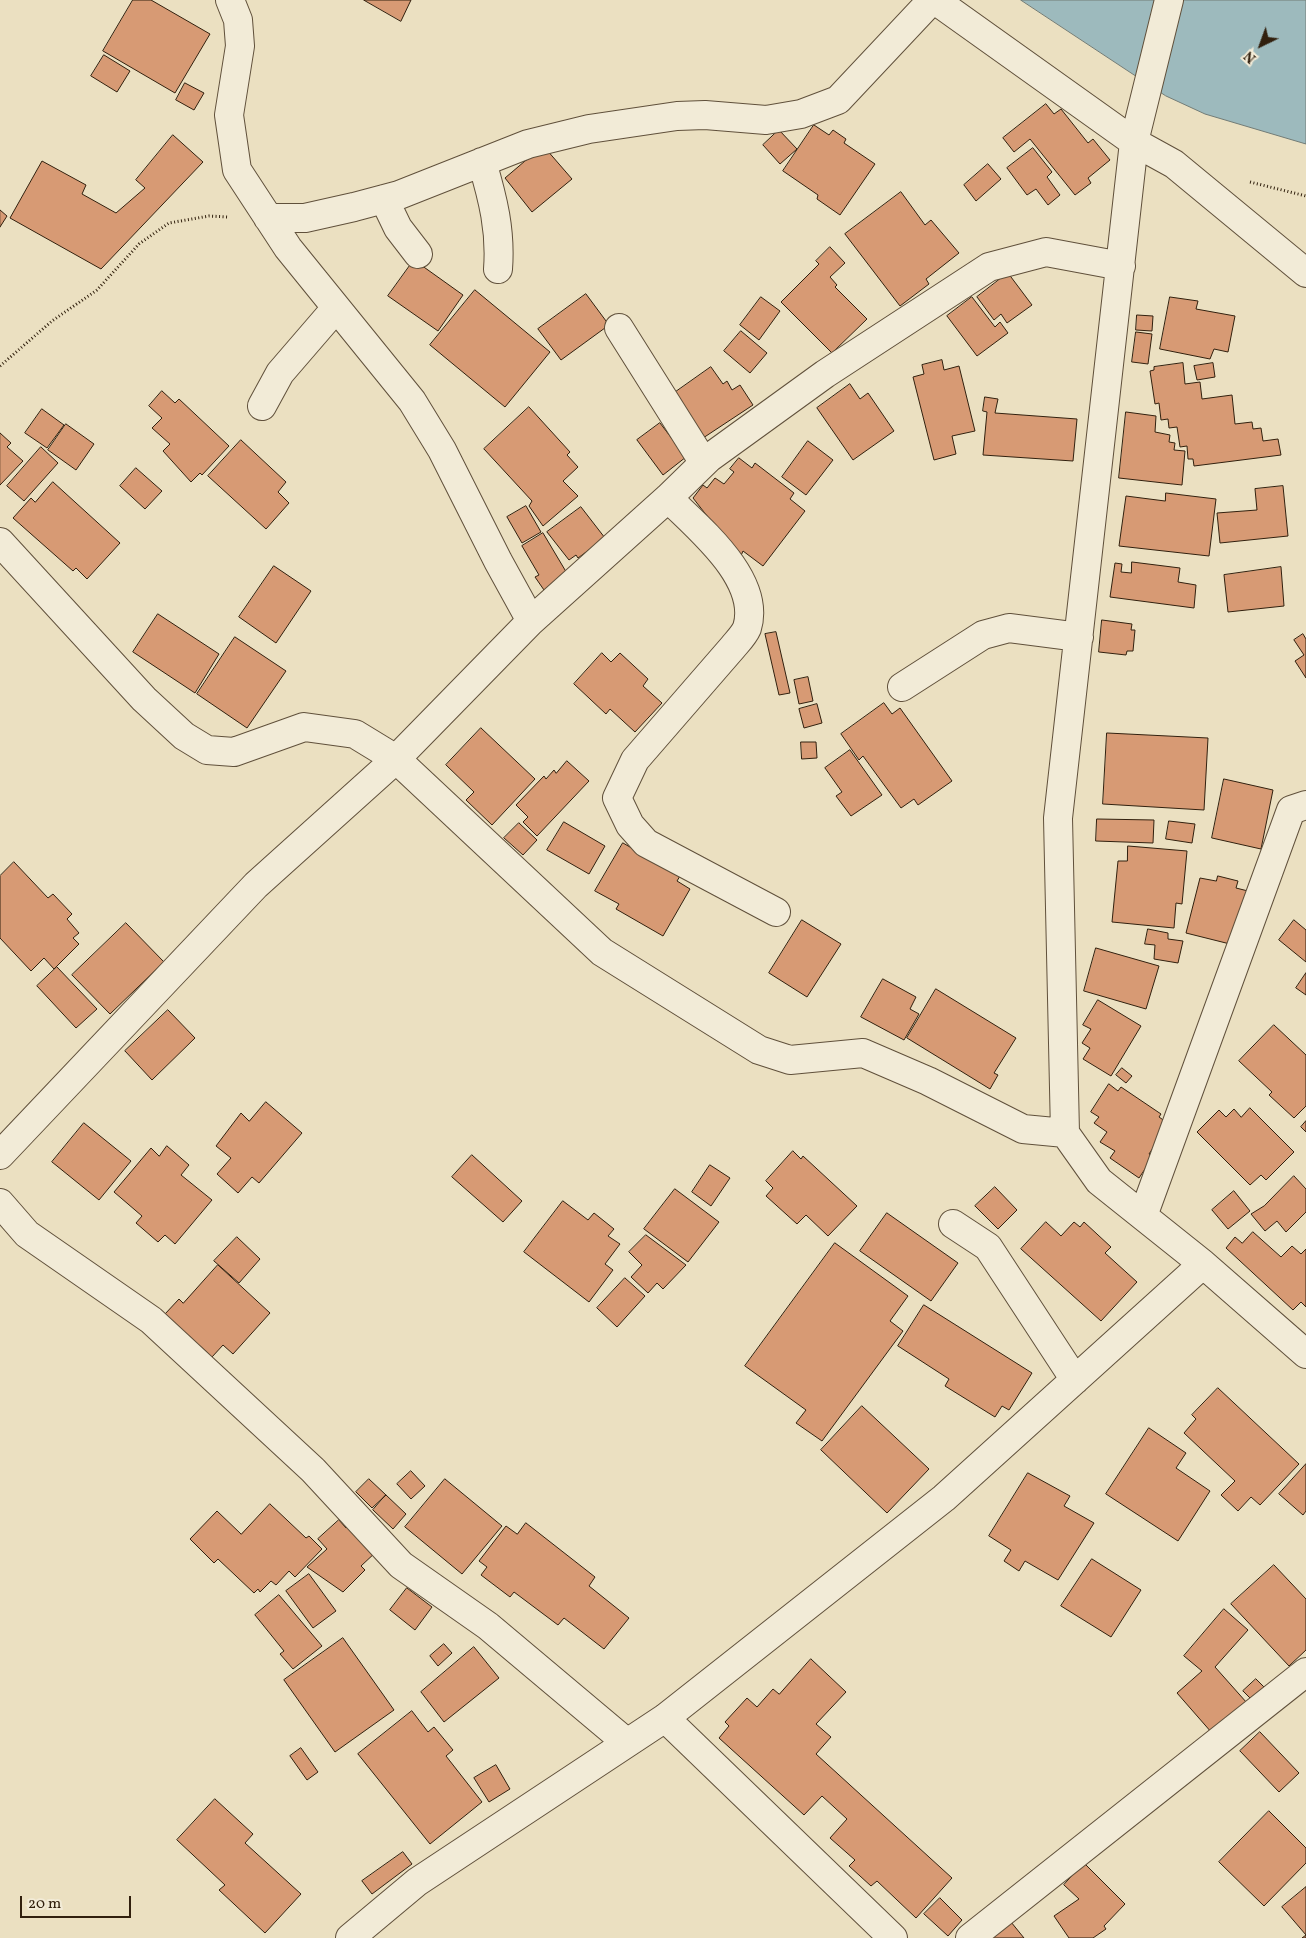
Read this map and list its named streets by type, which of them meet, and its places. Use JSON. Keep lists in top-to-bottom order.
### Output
{
  "scale_bar": "20 m",
  "north": "bottom left"
}
